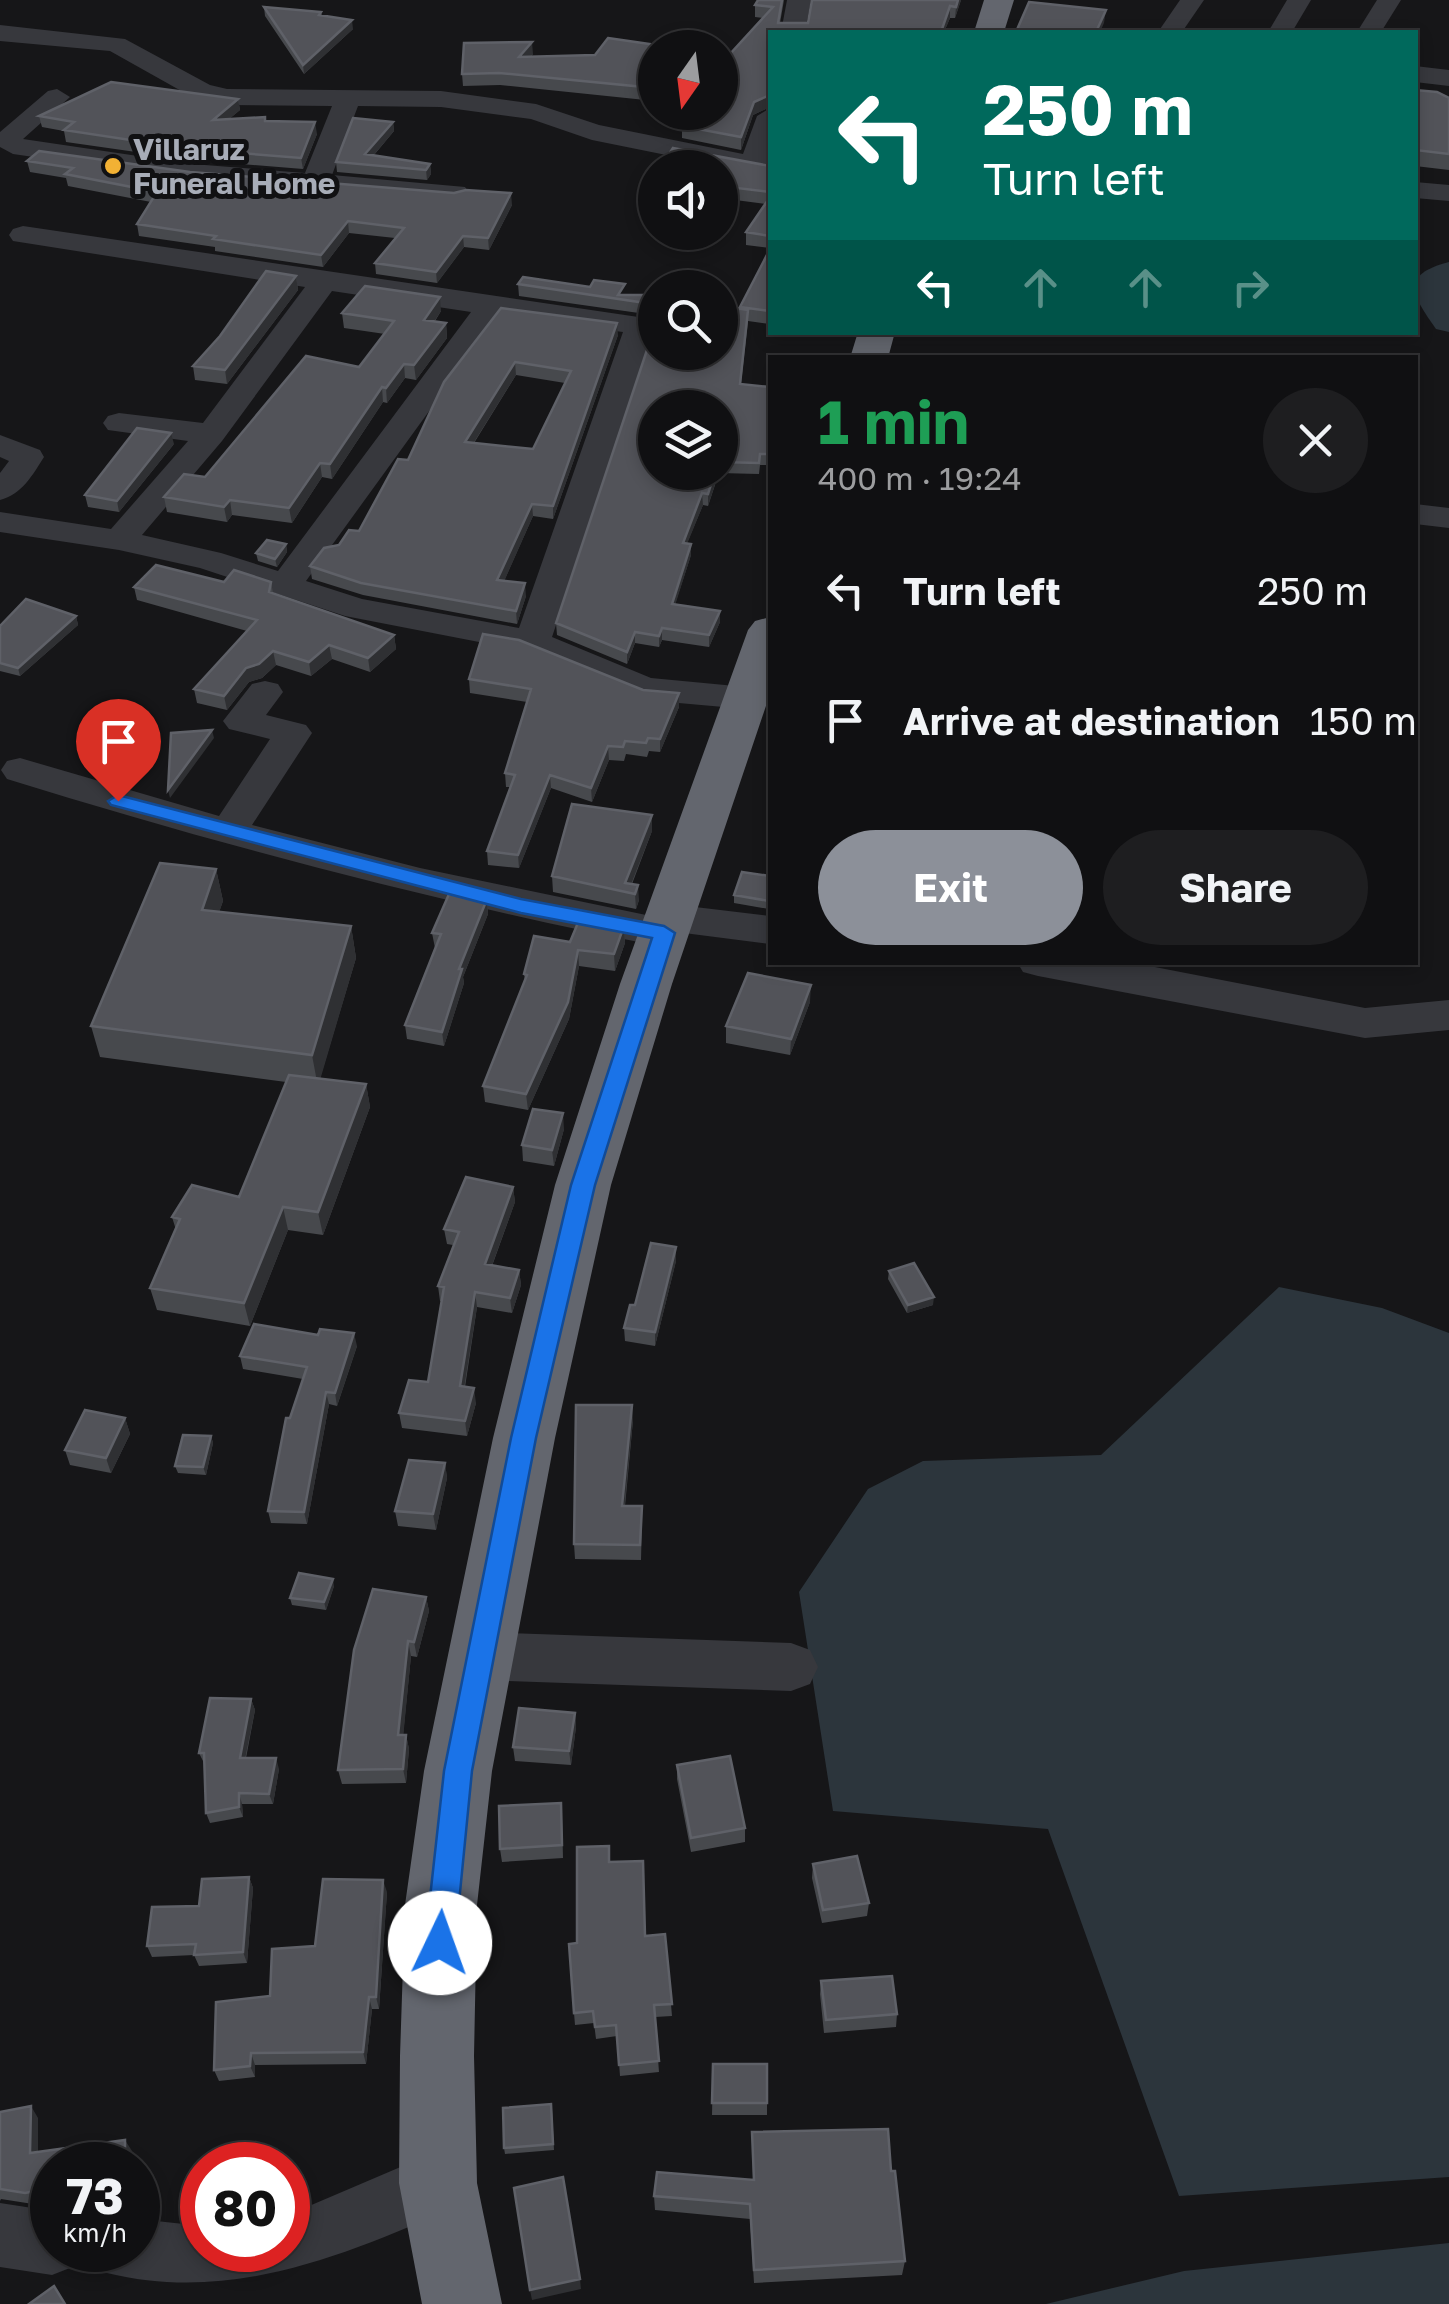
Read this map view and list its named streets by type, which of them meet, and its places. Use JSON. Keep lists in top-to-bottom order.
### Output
{
  "places": ["Villaruz Funeral Home"],
  "north": "bottom",
  "page": {
    "turn": ["250 m", "Turn left"],
    "heading": ["1 min", "400 m · 19:24"],
    "list": [
      {
        "name": "Turn left",
        "value": "250 m"
      },
      {
        "name": "Arrive at destination",
        "value": "150 m"
      }
    ],
    "buttons": ["Exit", "Share"],
    "speed": "73 km/h",
    "limit": "80"
  }
}
